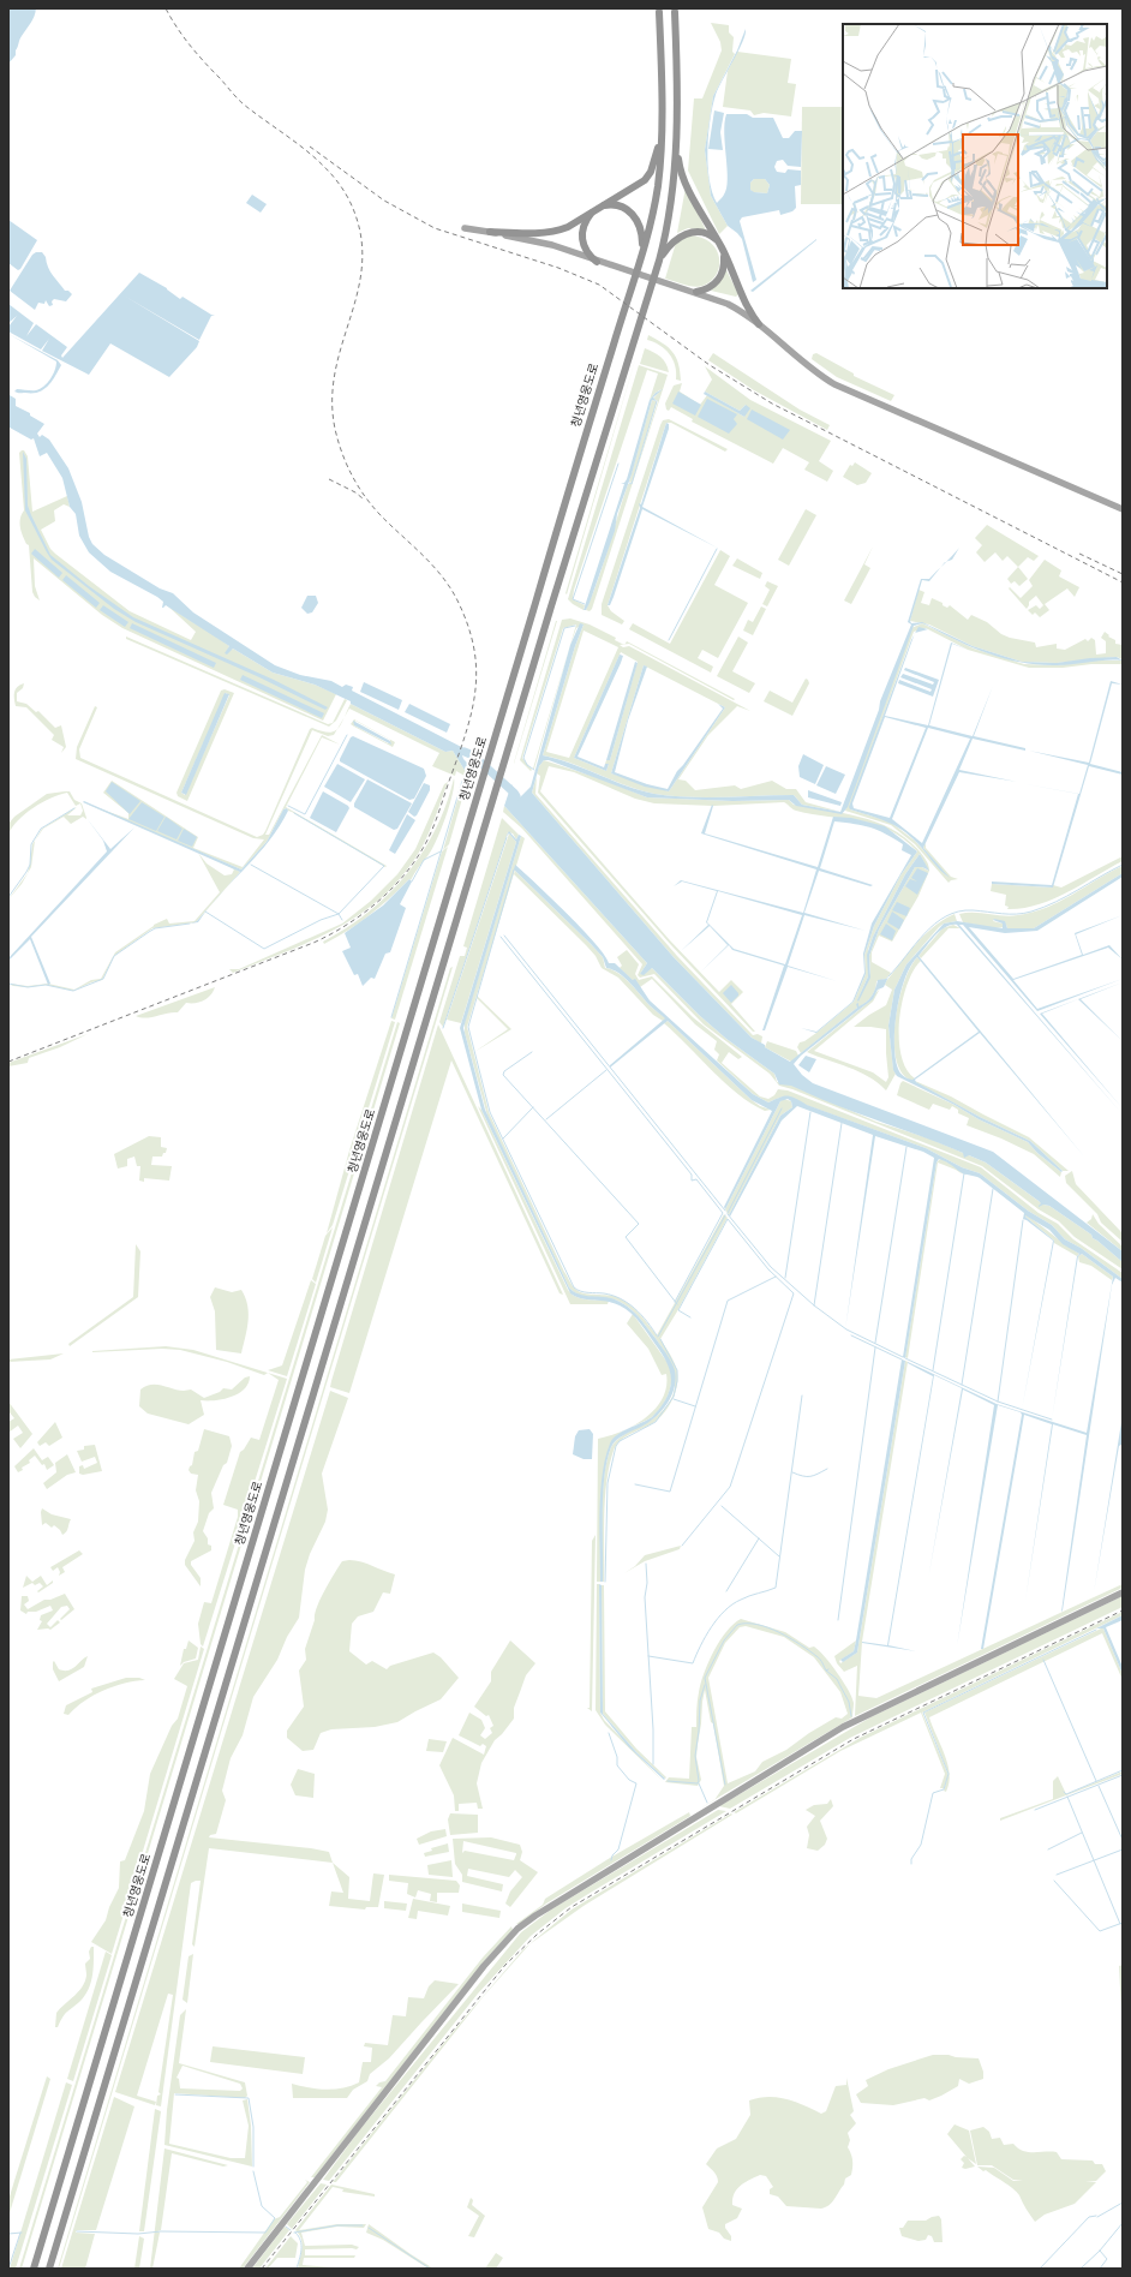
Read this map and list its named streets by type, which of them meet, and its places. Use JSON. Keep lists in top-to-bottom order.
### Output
{
  "streets": {
    "highway": ["청년영웅도로"]
  }
}
